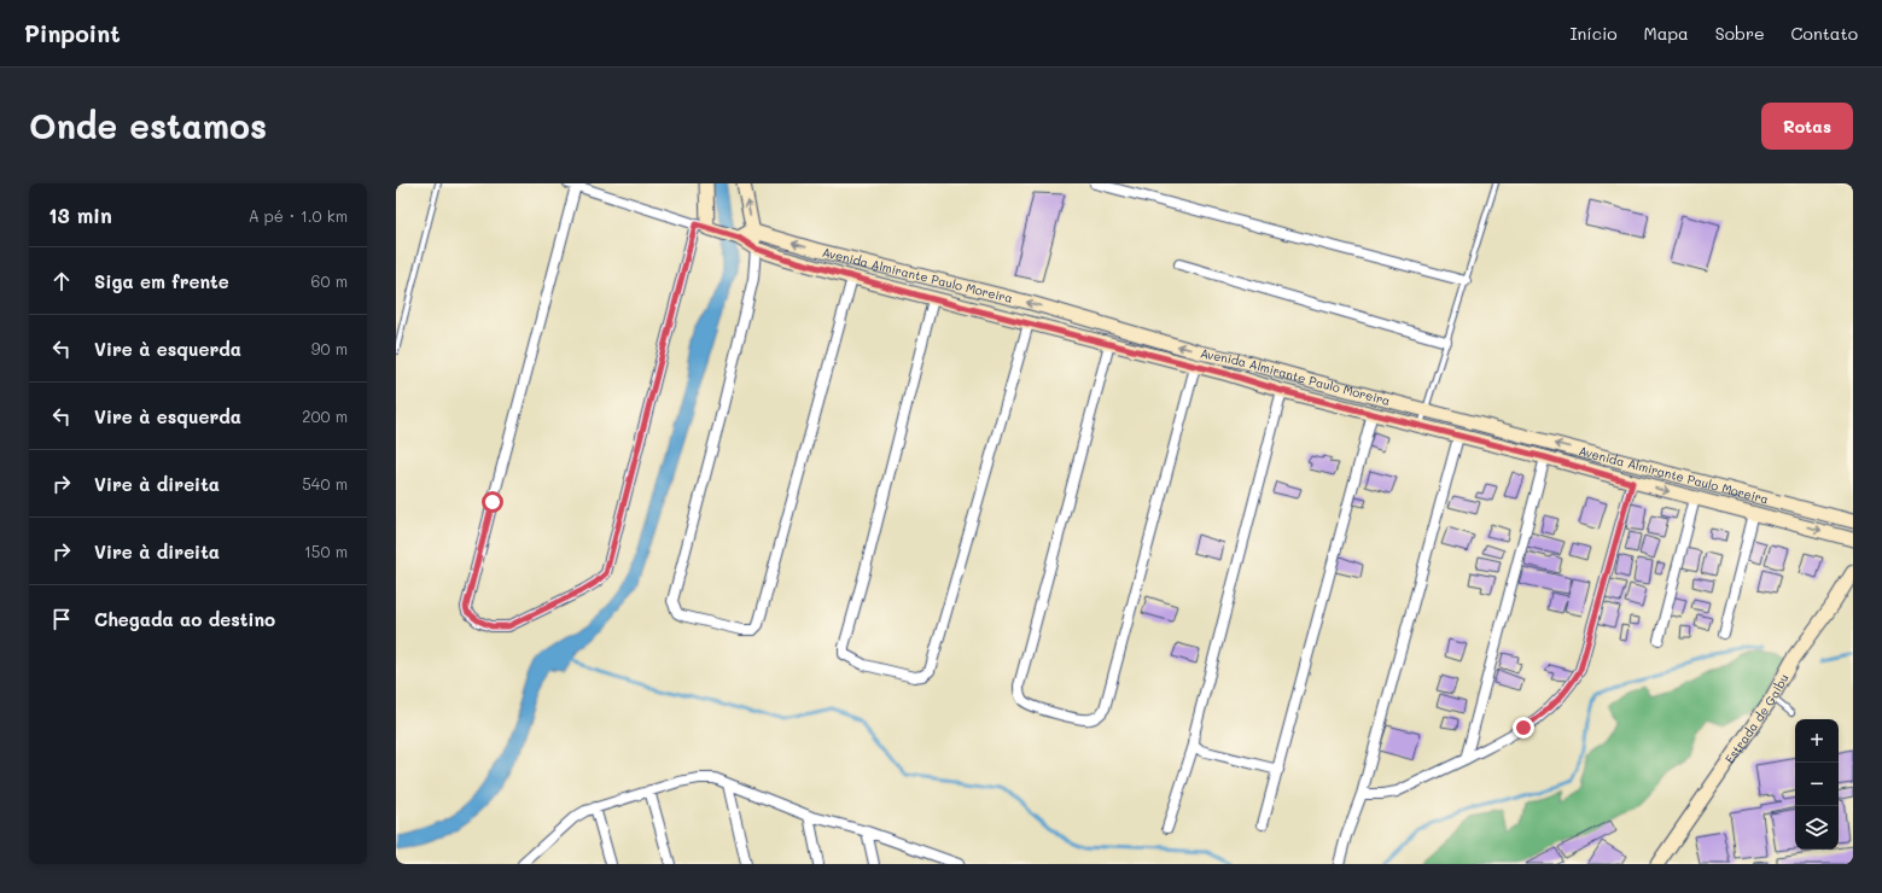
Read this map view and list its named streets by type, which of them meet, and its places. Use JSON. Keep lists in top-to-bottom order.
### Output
{
  "streets": {
    "main road": ["Avenida Almirante Paulo Moreira", "Estrada de Gaibu"]
  },
  "page": {
    "header": "Pinpoint",
    "nav": [
      "Início",
      "Mapa",
      "Sobre",
      "Contato"
    ],
    "buttons": "Rotas",
    "title": "Onde estamos",
    "heading": ["13 min", "A pé · 1.0 km"],
    "list": [
      ["Siga em frente", "60 m"],
      ["Vire à esquerda", "90 m"],
      ["Vire à esquerda", "200 m"],
      ["Vire à direita", "540 m"],
      ["Vire à direita", "150 m"],
      "Chegada ao destino"
    ],
    "map_buttons": ["+", "−"]
  }
}
